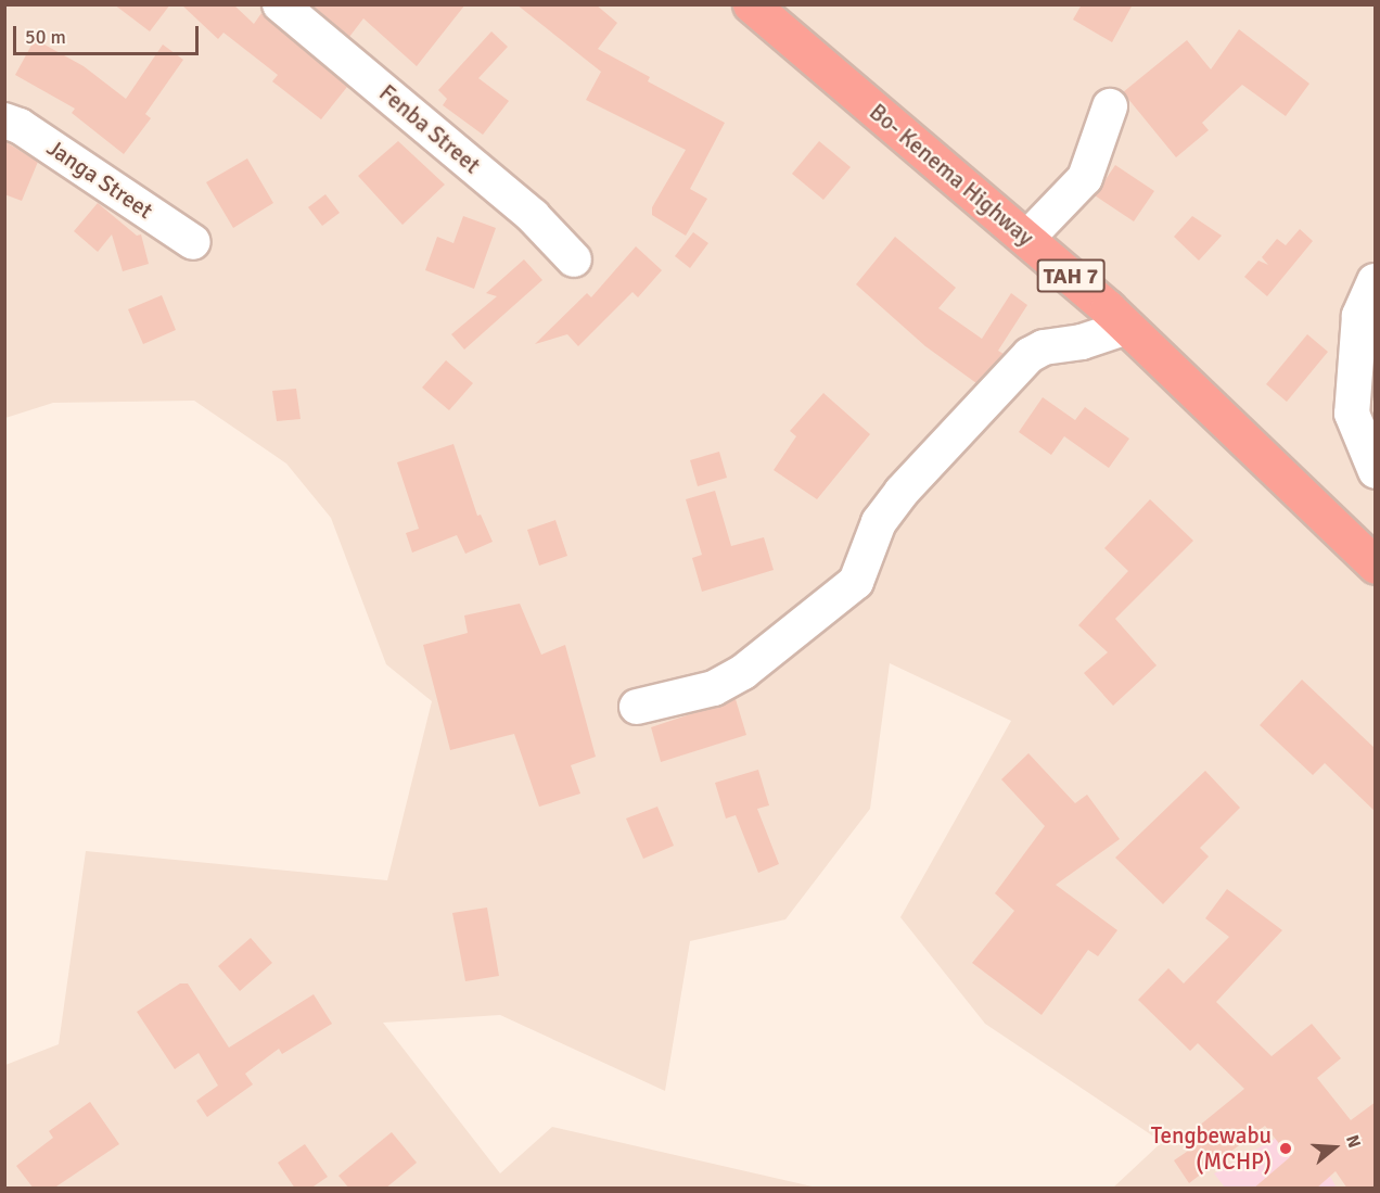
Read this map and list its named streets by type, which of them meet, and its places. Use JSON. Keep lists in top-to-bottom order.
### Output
{
  "streets": {
    "highway": ["Bo- Kenema Highway", "TAH 7"],
    "street": ["Fenba Street", "Janga Street"]
  },
  "places": ["Tengbewabu (MCHP)"],
  "scale_bar": "50 m",
  "north": "right"
}
